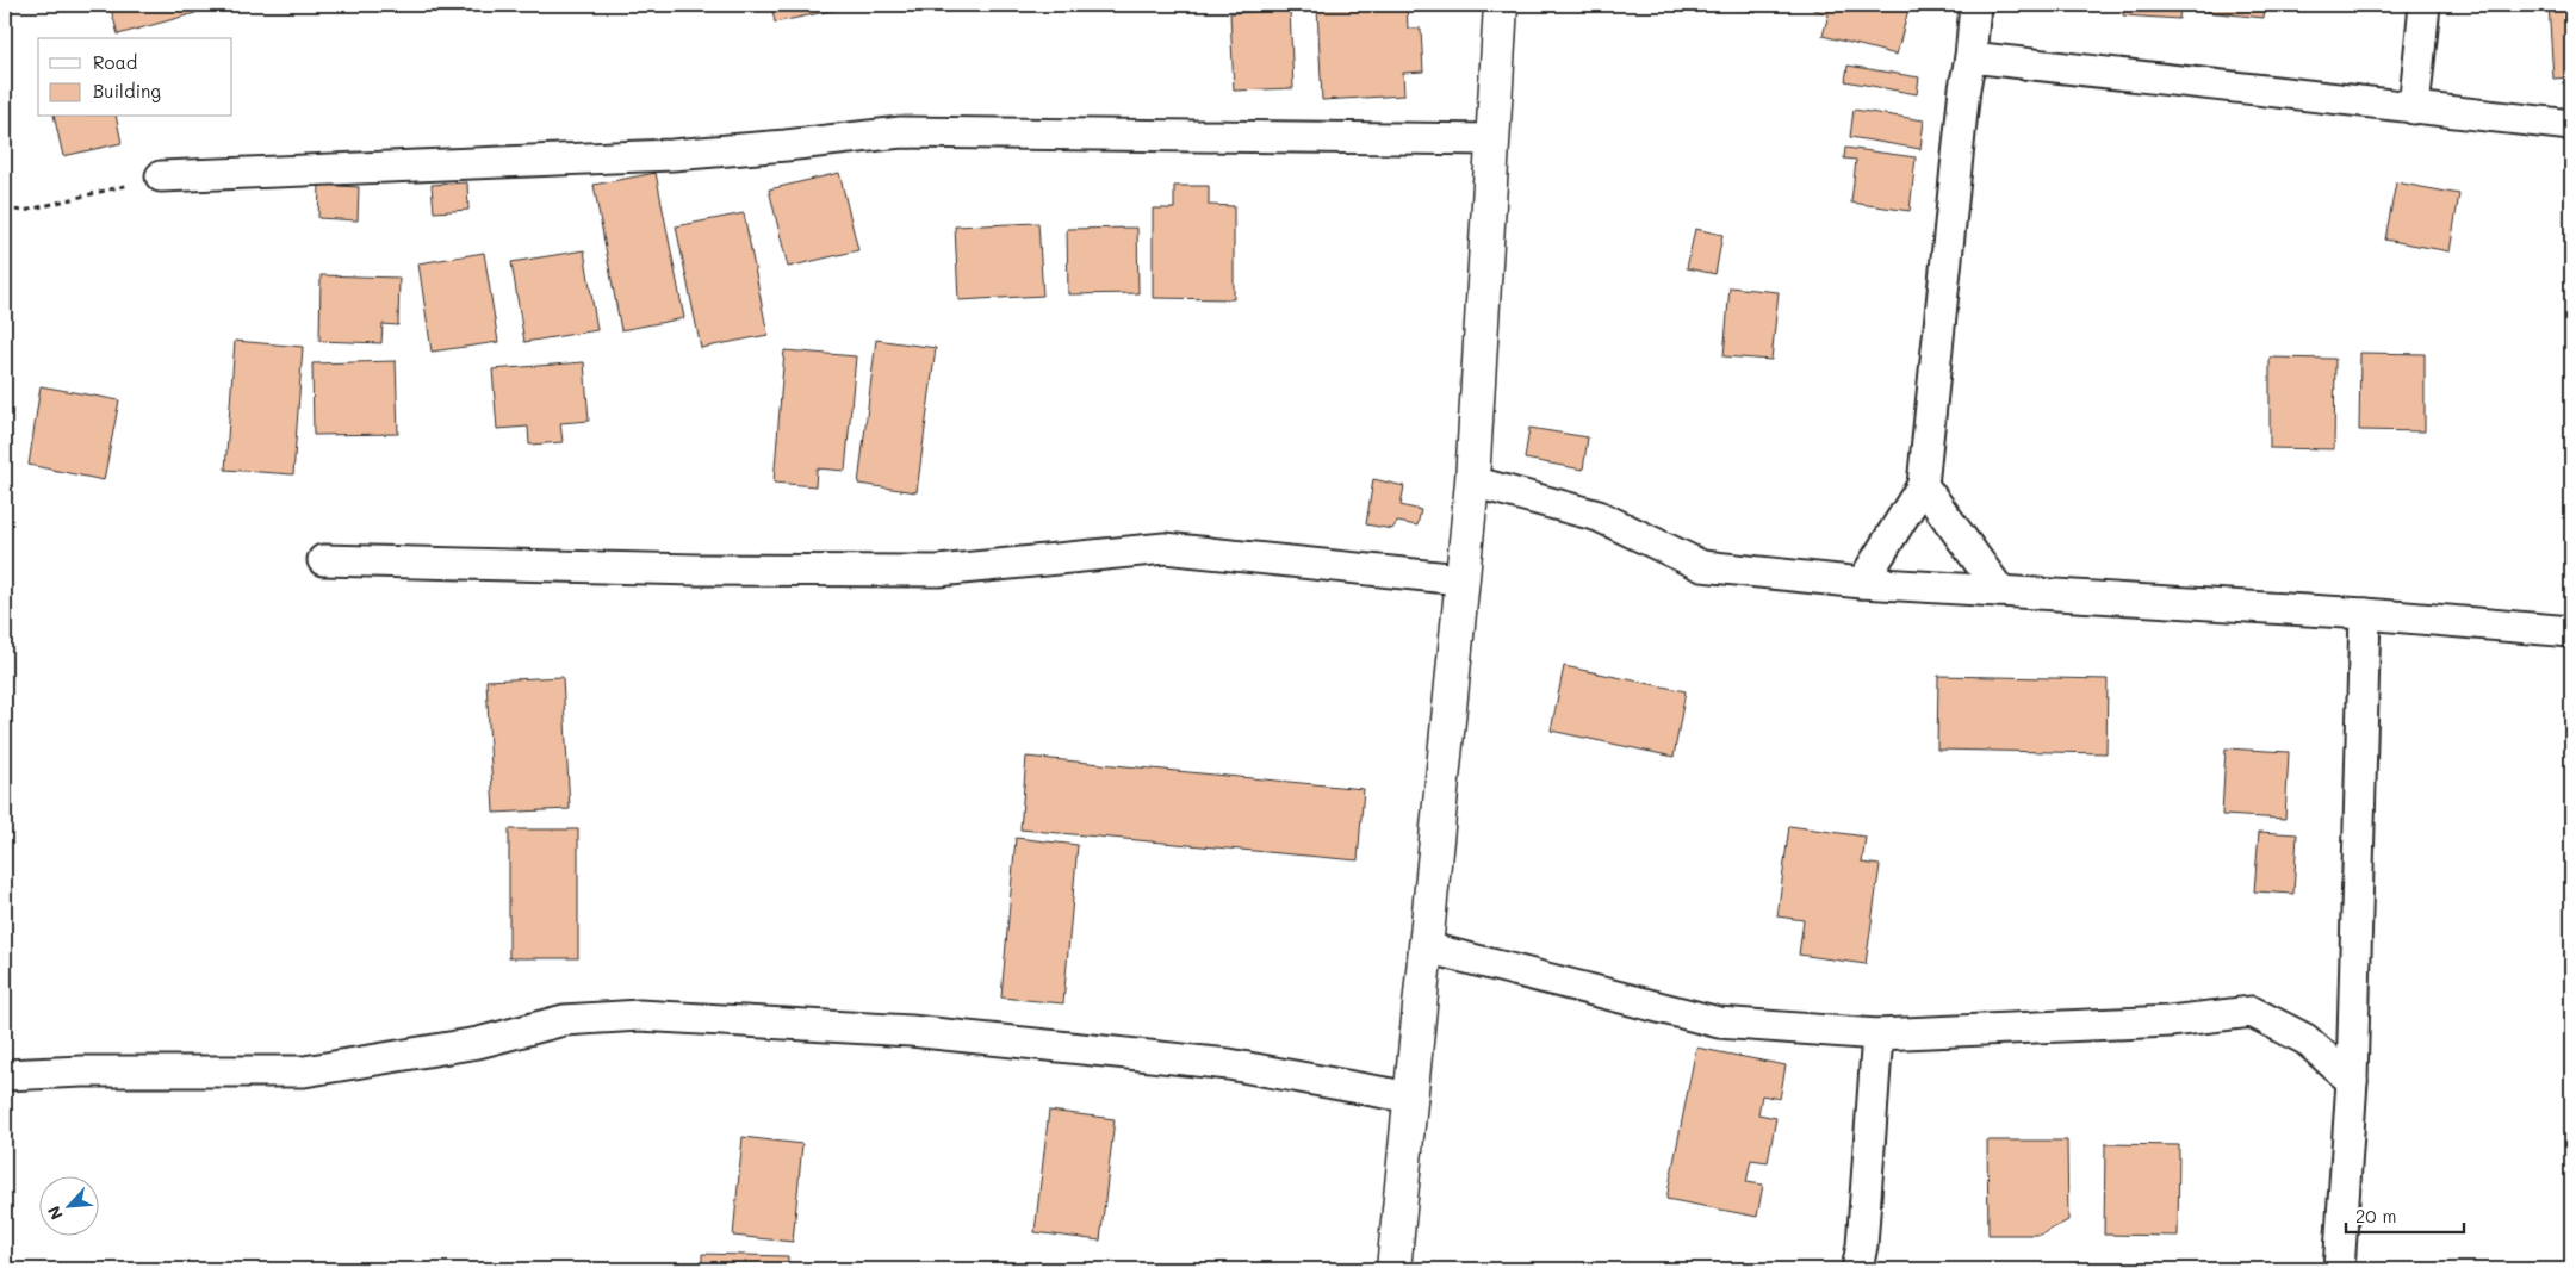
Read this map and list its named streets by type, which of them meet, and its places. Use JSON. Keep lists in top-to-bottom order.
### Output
{
  "legend": ["Road", "Building"],
  "scale_bar": "20 m",
  "north": "bottom left"
}
